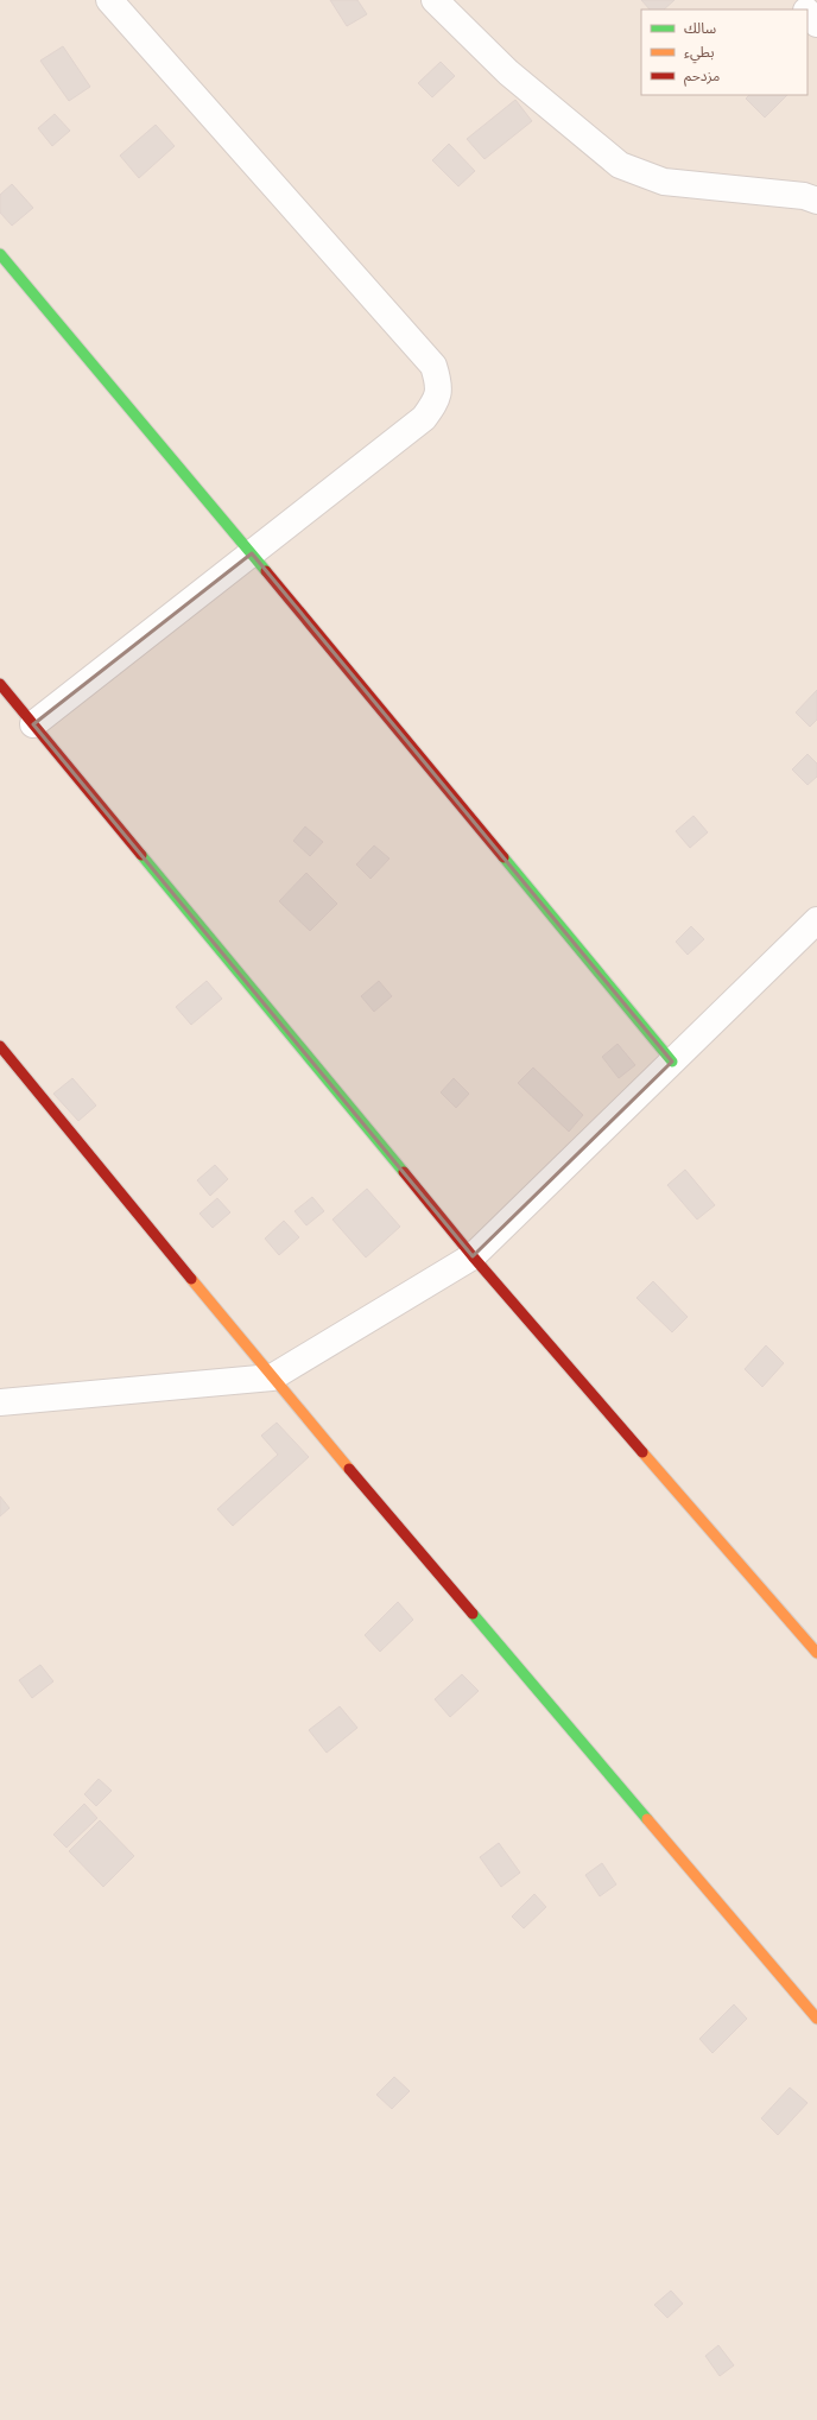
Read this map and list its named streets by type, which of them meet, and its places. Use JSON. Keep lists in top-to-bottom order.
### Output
{
  "legend": ["سالك", "بطيء", "مزدحم"]
}
